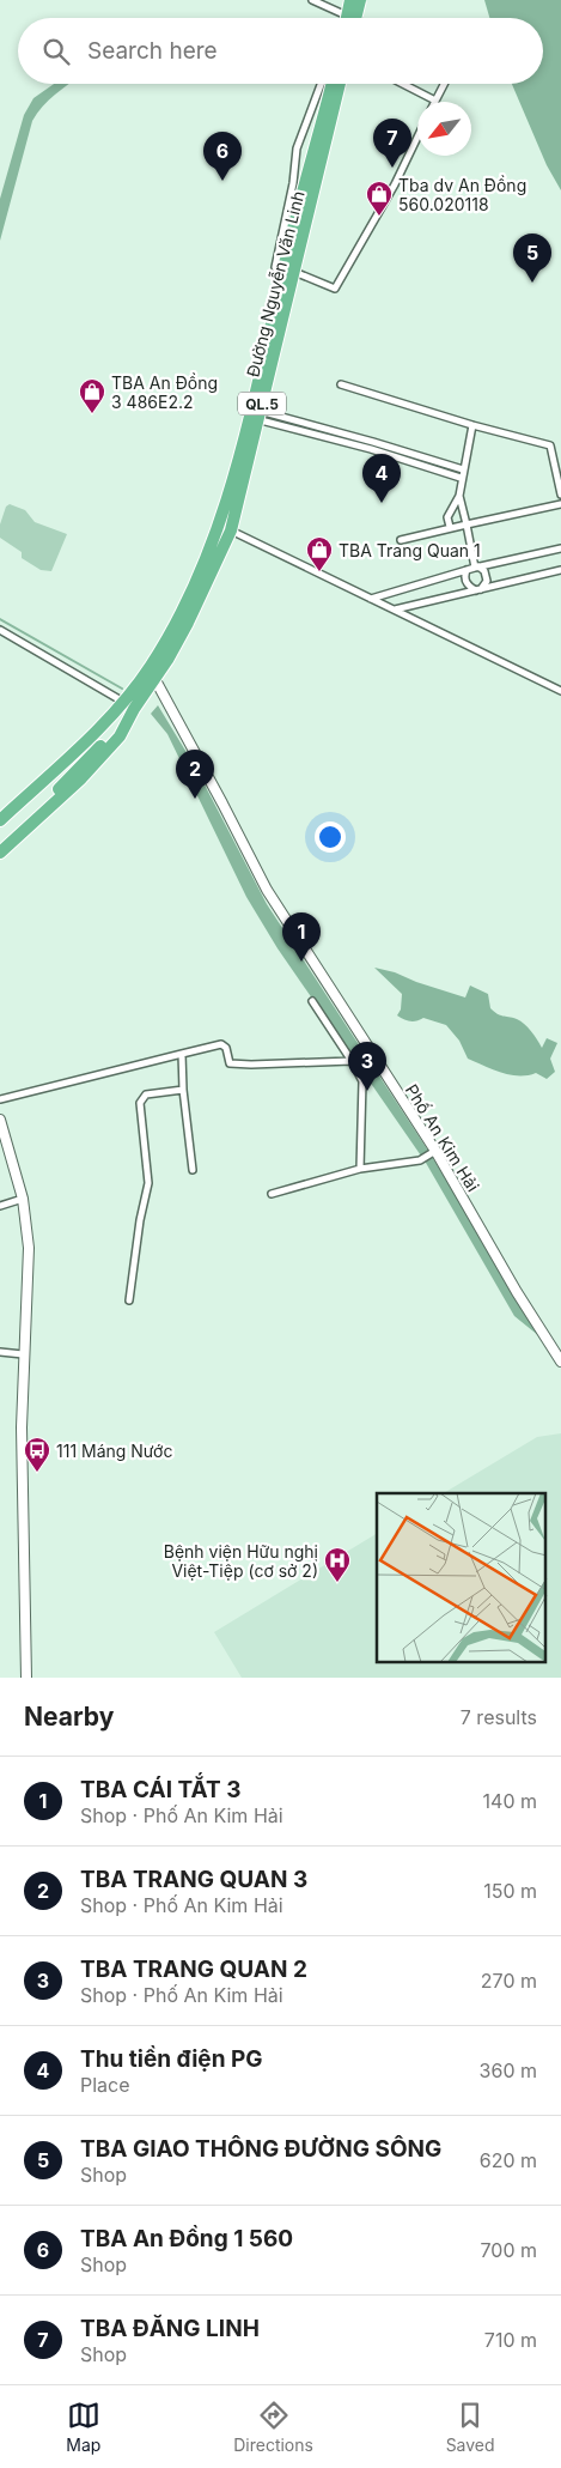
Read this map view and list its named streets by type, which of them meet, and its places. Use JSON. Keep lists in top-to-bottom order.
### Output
{
  "streets": {
    "highway": ["Đường Nguyễn Văn Linh", "QL.5"],
    "street": ["Phố An Kim Hải"]
  },
  "crossings": [
    ["Đường Nguyễn Văn Linh", "Phố An Kim Hải"]
  ],
  "places": {
    "shop": ["Tba dv An Đồng 560.020118", "TBA An Đồng 3 486E2.2", "TBA Trang Quan 1"],
    "bus stop": ["111 Máng Nước"],
    "hospital": ["Bệnh viện Hữu nghị Việt-Tiệp (cơ sở 2)"]
  },
  "north": "bottom left",
  "page": {
    "search": "Search here",
    "pins": [
      "7",
      "6",
      "5",
      "4",
      "2",
      "1",
      "3"
    ],
    "heading": ["Nearby", "7 results"],
    "list": [
      {
        "mark": "1",
        "name": "TBA CÁI TẮT 3",
        "note": "Shop · Phố An Kim Hải",
        "value": "140 m"
      },
      {
        "mark": "2",
        "name": "TBA TRANG QUAN 3",
        "note": "Shop · Phố An Kim Hải",
        "value": "150 m"
      },
      {
        "mark": "3",
        "name": "TBA TRANG QUAN 2",
        "note": "Shop · Phố An Kim Hải",
        "value": "270 m"
      },
      {
        "mark": "4",
        "name": "Thu tiền điện PG",
        "note": "Place",
        "value": "360 m"
      },
      {
        "mark": "5",
        "name": "TBA GIAO THÔNG ĐƯỜNG SÔNG",
        "note": "Shop",
        "value": "620 m"
      },
      {
        "mark": "6",
        "name": "TBA An Đồng 1 560",
        "note": "Shop",
        "value": "700 m"
      },
      {
        "mark": "7",
        "name": "TBA ĐĂNG LINH",
        "note": "Shop",
        "value": "710 m"
      }
    ],
    "nav": ["Map", "Directions", "Saved"]
  }
}
